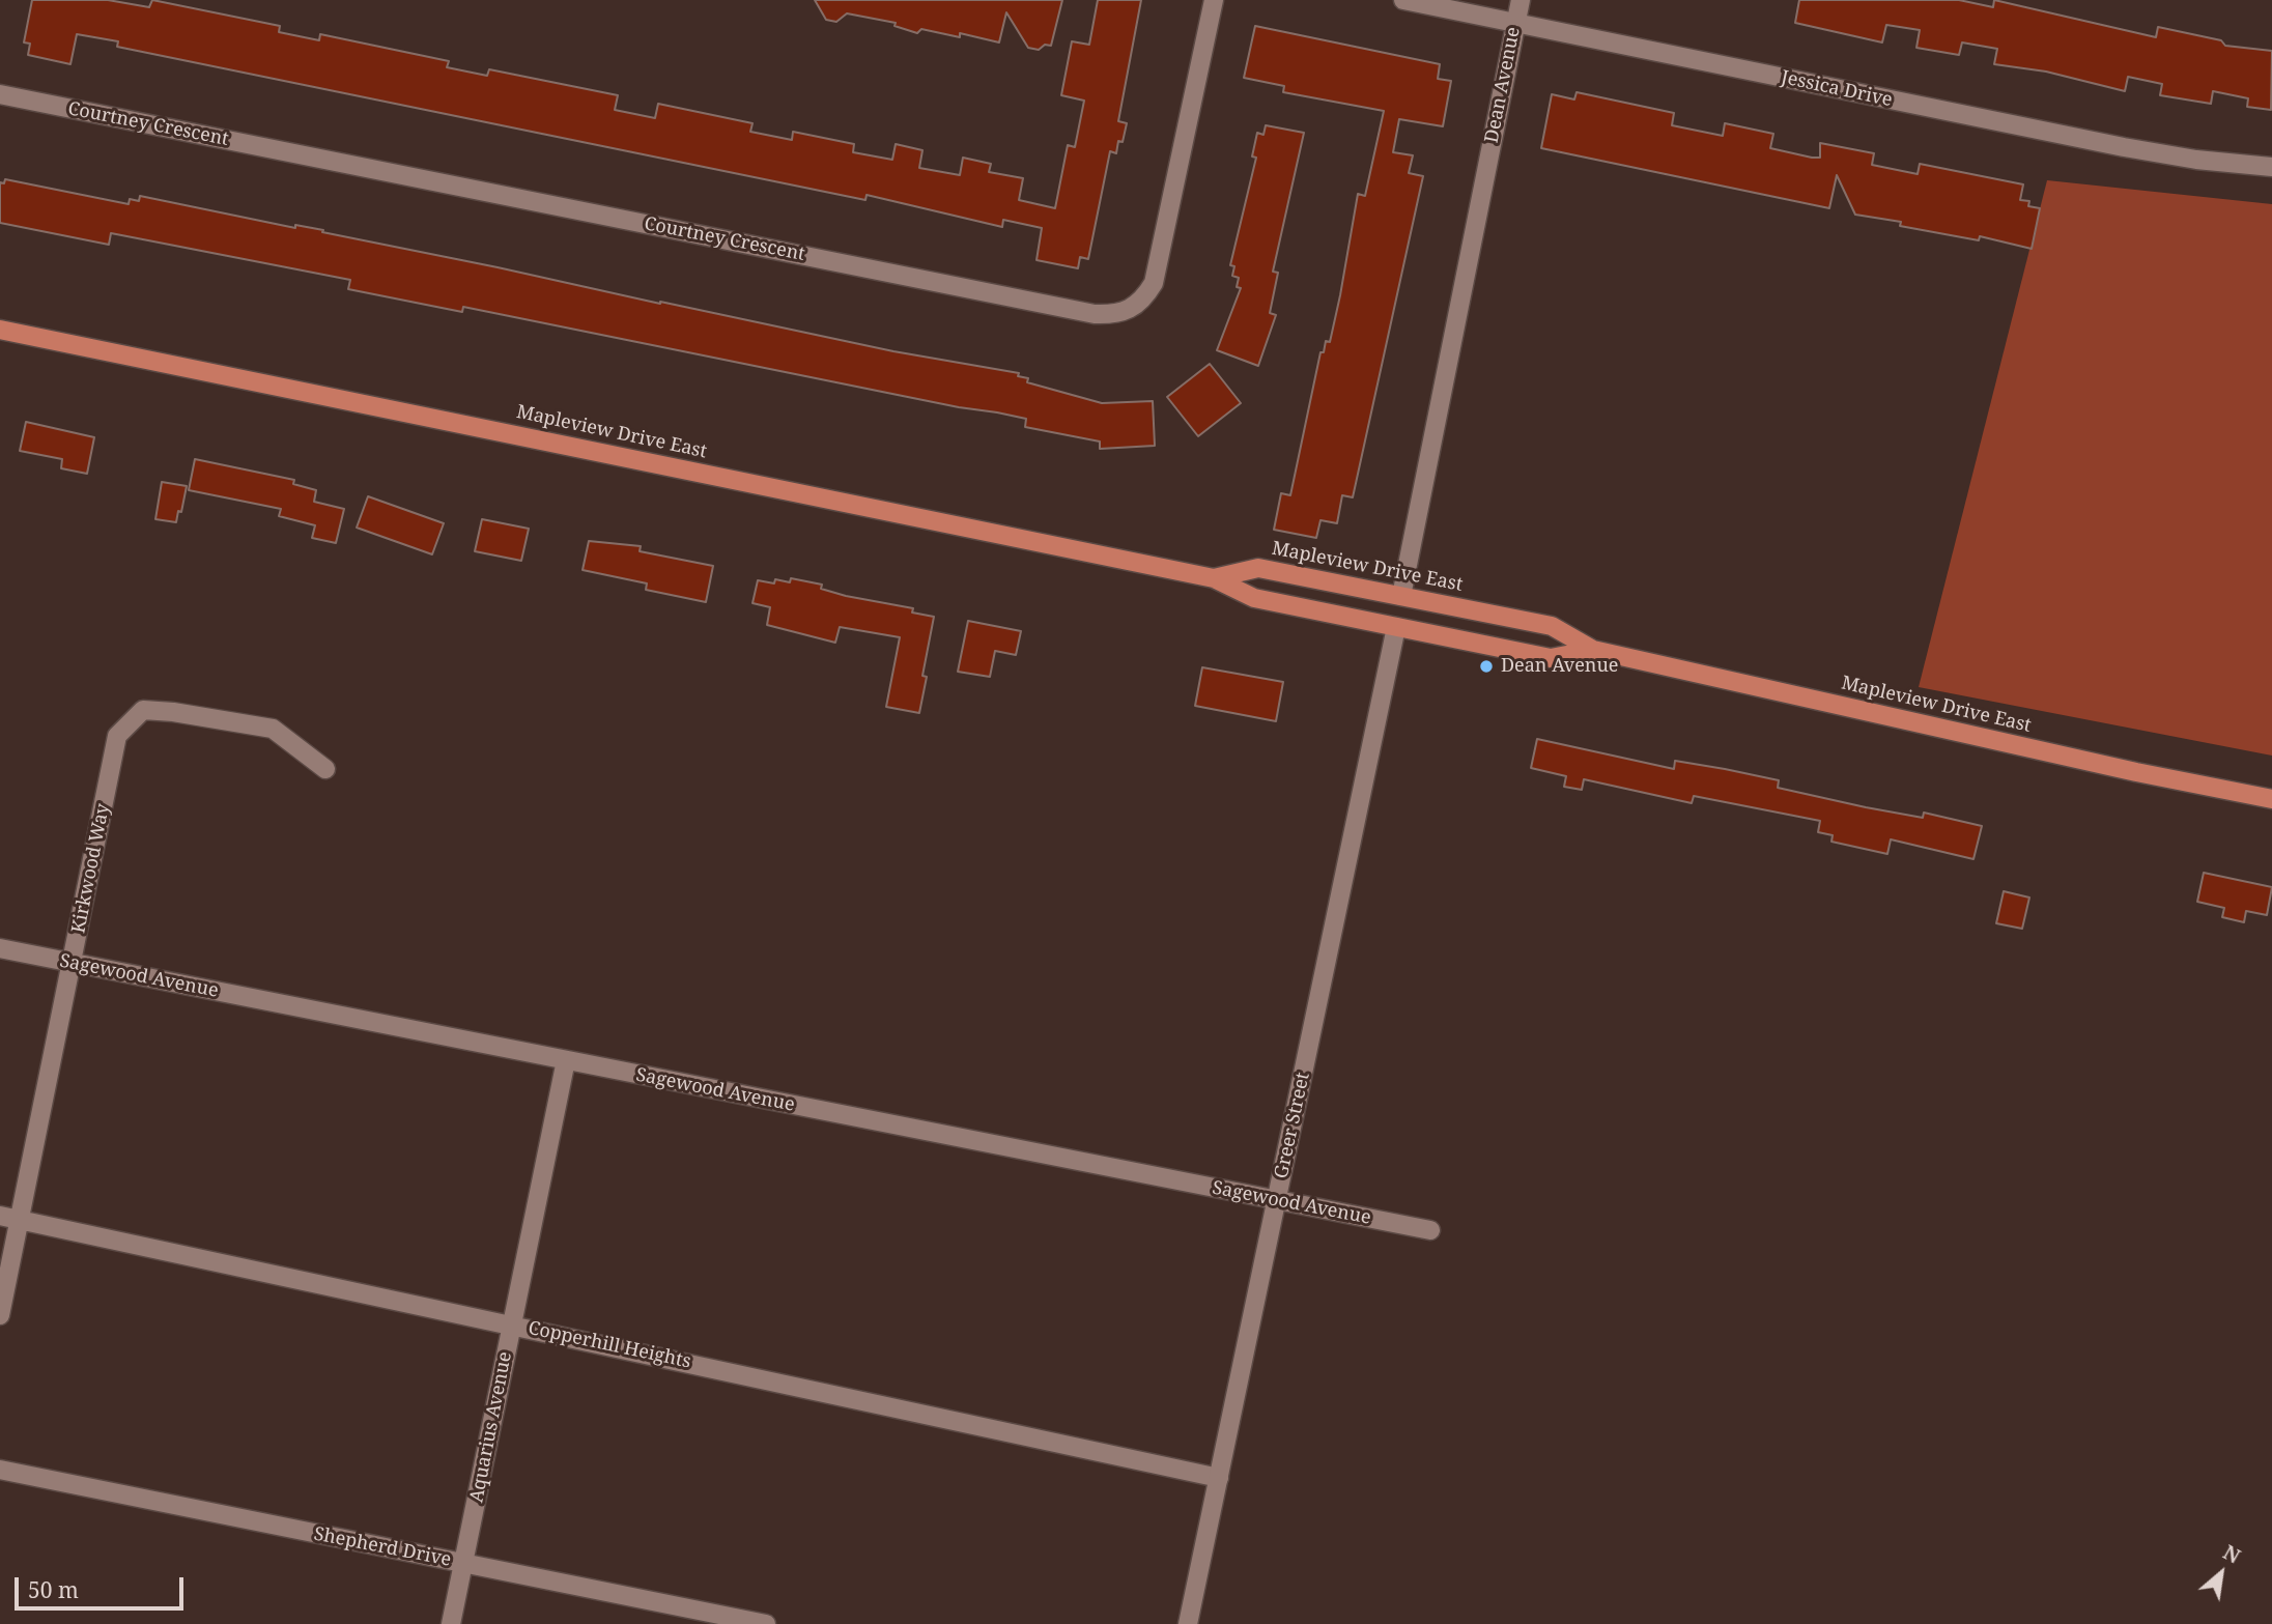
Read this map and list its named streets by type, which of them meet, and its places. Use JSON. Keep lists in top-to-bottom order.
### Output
{
  "streets": {
    "main road": ["Mapleview Drive East"],
    "street": [
      "Dean Avenue",
      "Jessica Drive",
      "Courtney Crescent",
      "Kirkwood Way",
      "Sagewood Avenue",
      "Greer Street",
      "Copperhill Heights",
      "Aquarius Avenue",
      "Shepherd Drive"
    ]
  },
  "crossings": [
    ["Dean Avenue", "Jessica Drive"],
    ["Dean Avenue", "Mapleview Drive East"],
    ["Mapleview Drive East", "Greer Street"],
    ["Kirkwood Way", "Sagewood Avenue"],
    ["Kirkwood Way", "Copperhill Heights"],
    ["Sagewood Avenue", "Greer Street"],
    ["Sagewood Avenue", "Aquarius Avenue"],
    ["Greer Street", "Copperhill Heights"],
    ["Copperhill Heights", "Aquarius Avenue"],
    ["Aquarius Avenue", "Shepherd Drive"]
  ],
  "places": ["Dean Avenue"],
  "scale_bar": "50 m",
  "north": "top right"
}
